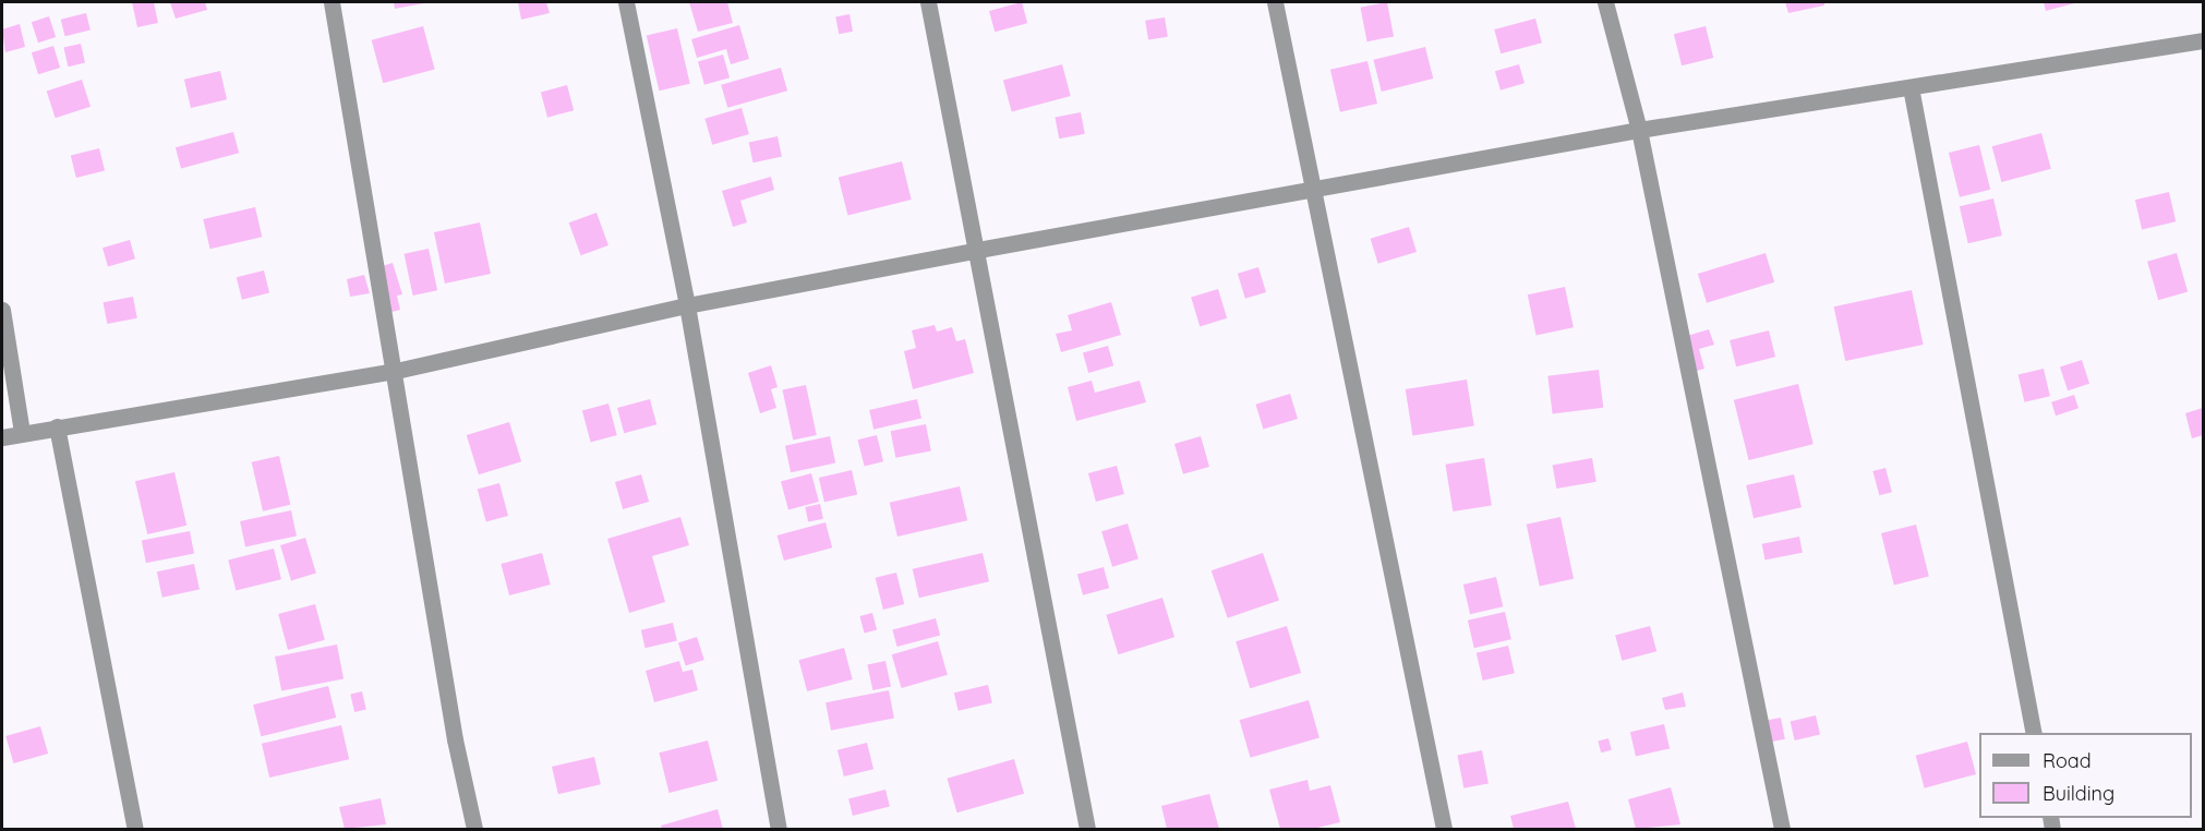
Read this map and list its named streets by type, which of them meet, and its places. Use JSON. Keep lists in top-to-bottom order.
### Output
{
  "legend": ["Road", "Building"]
}
